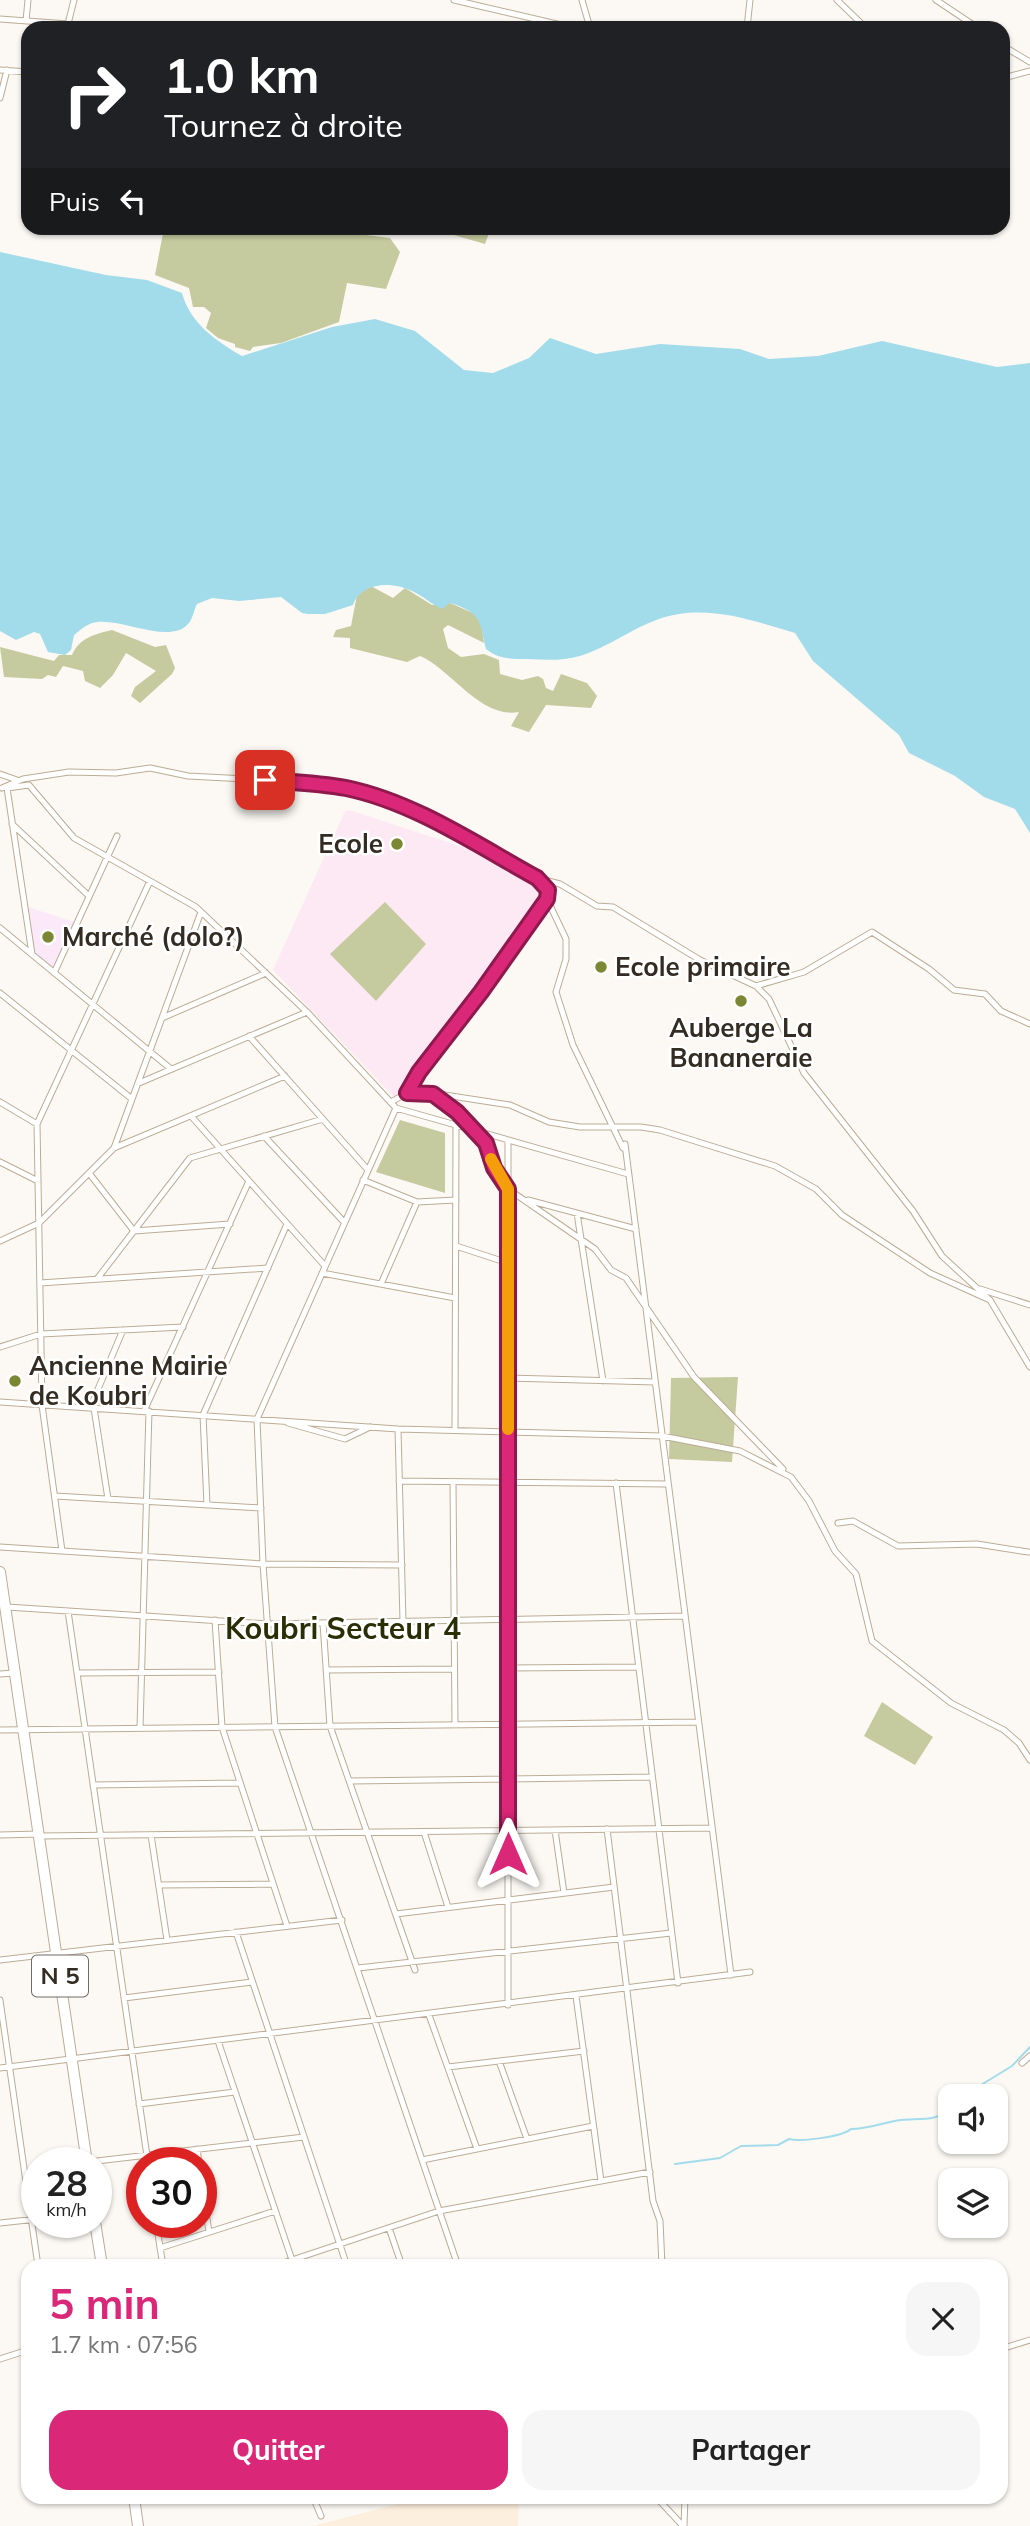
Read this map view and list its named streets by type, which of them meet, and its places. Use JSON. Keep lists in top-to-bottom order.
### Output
{
  "streets": {
    "highway": ["N 5"]
  },
  "districts": ["Koubri Secteur 4"],
  "places": [
    "Ecole",
    "Marché (dolo?)",
    "Ecole primaire",
    "Auberge La Bananeraie",
    "Ancienne Mairie de Koubri"
  ],
  "page": {
    "turn": ["1.0 km", "Tournez à droite"],
    "then": "Puis",
    "speed": "28 km/h",
    "limit": "30",
    "heading": ["5 min", "1.7 km · 07:56"],
    "buttons": ["Quitter", "Partager"]
  }
}
